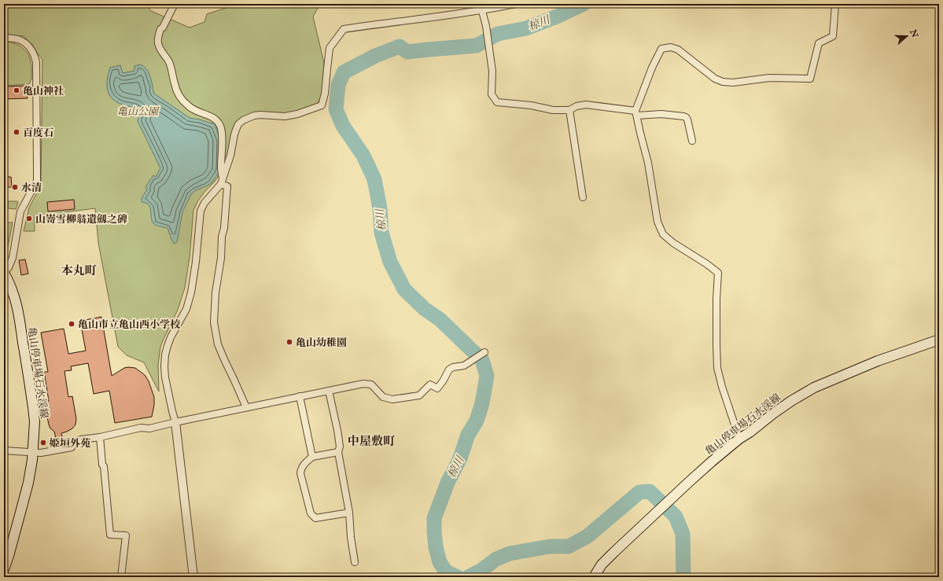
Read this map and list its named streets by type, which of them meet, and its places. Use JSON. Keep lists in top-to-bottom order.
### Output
{
  "streets": {
    "main road": ["亀山停車場石水渓線"]
  },
  "districts": ["本丸町", "中屋敷町"],
  "water": ["椋川"],
  "parks": ["亀山公園"],
  "places": [
    "亀山神社",
    "百度石",
    "水清",
    "山嵜雪柳翁遺劔之碑",
    "亀山市立亀山西小学校",
    "亀山幼稚園",
    "姫垣外苑"
  ],
  "north": "right"
}
